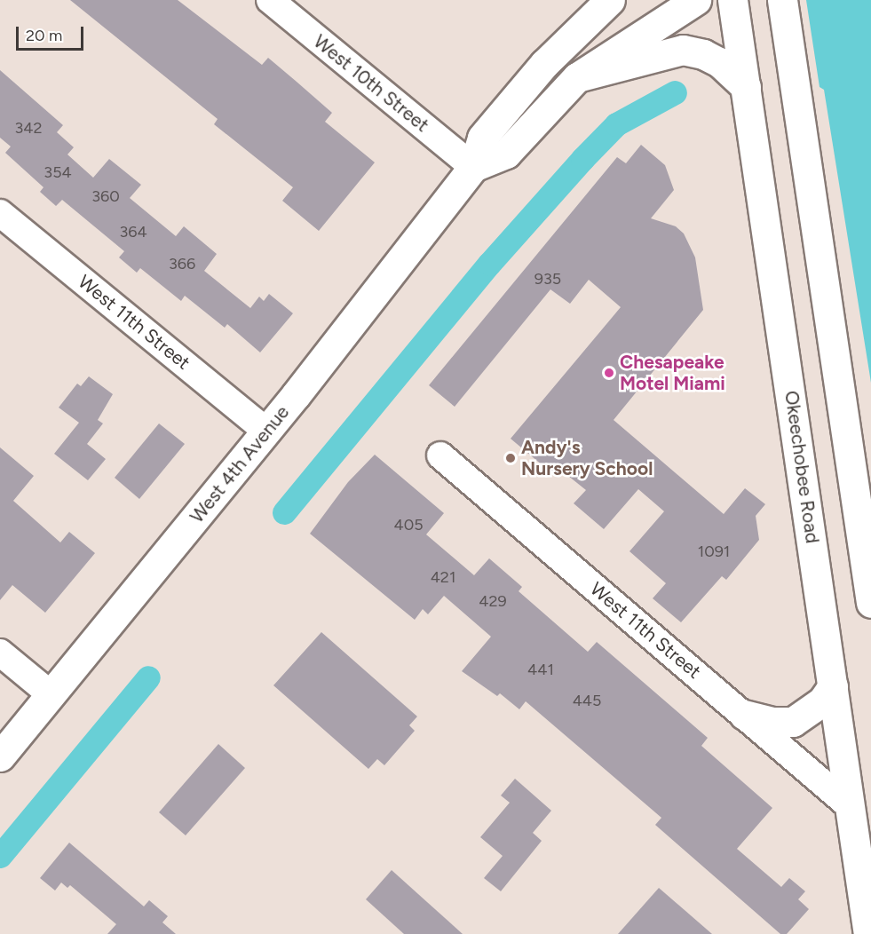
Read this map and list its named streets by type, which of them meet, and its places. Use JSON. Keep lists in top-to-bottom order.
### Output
{
  "streets": {
    "main road": ["West 4th Avenue", "Okeechobee Road"],
    "street": ["West 10th Street", "West 11th Street"]
  },
  "crossings": [
    ["West 10th Street", "West 4th Avenue"],
    ["West 11th Street", "West 4th Avenue"],
    ["West 11th Street", "Okeechobee Road"]
  ],
  "places": ["Chesapeake Motel Miami", "Andy's Nursery School"],
  "house_numbers": [
    "342",
    "354",
    "360",
    "364",
    "366",
    "935",
    "405",
    "1091",
    "421",
    "429",
    "441",
    "445"
  ],
  "scale_bar": "20 m"
}
